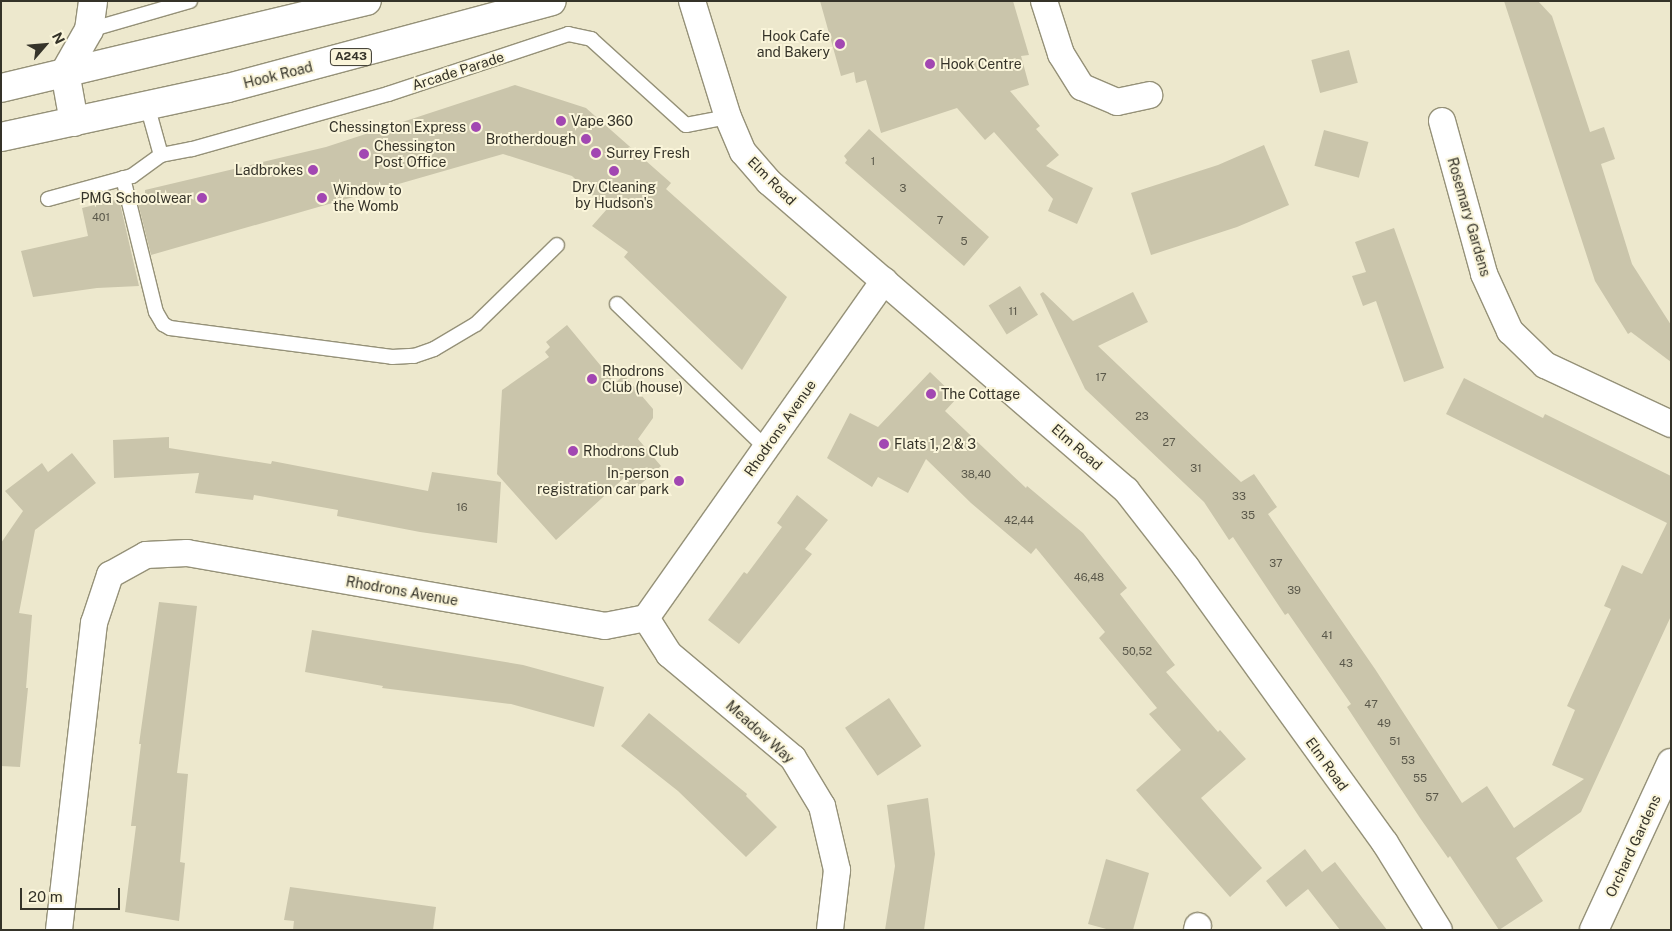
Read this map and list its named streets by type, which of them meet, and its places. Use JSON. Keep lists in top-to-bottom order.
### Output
{
  "streets": {
    "main road": ["A243", "Hook Road", "Orchard Gardens"],
    "street": [
      "Elm Road",
      "Rosemary Gardens",
      "Rhodrons Avenue",
      "Meadow Way"
    ],
    "lane": ["Arcade Parade"]
  },
  "crossings": [
    ["Arcade Parade", "Elm Road"],
    ["Elm Road", "Rhodrons Avenue"],
    ["Rhodrons Avenue", "Meadow Way"]
  ],
  "places": [
    "Hook Cafe and Bakery",
    "Hook Centre",
    "Vape 360",
    "Chessington Express",
    "Brotherdough",
    "Surrey Fresh",
    "Chessington Post Office",
    "Ladbrokes",
    "Dry Cleaning by Hudson's",
    "PMG Schoolwear",
    "Window to the Womb",
    "Rhodrons Club (house)",
    "The Cottage",
    "Flats 1, 2 & 3",
    "Rhodrons Club",
    "In-person registration car park"
  ],
  "house_numbers": [
    "1",
    "3",
    "401",
    "7",
    "5",
    "11",
    "17",
    "23",
    "27",
    "31",
    "38,40",
    "33",
    "16",
    "35",
    "42,44",
    "37",
    "46,48",
    "39",
    "41",
    "50,52",
    "43",
    "47",
    "49",
    "51",
    "53",
    "55",
    "57"
  ],
  "scale_bar": "20 m",
  "north": "top right"
}
